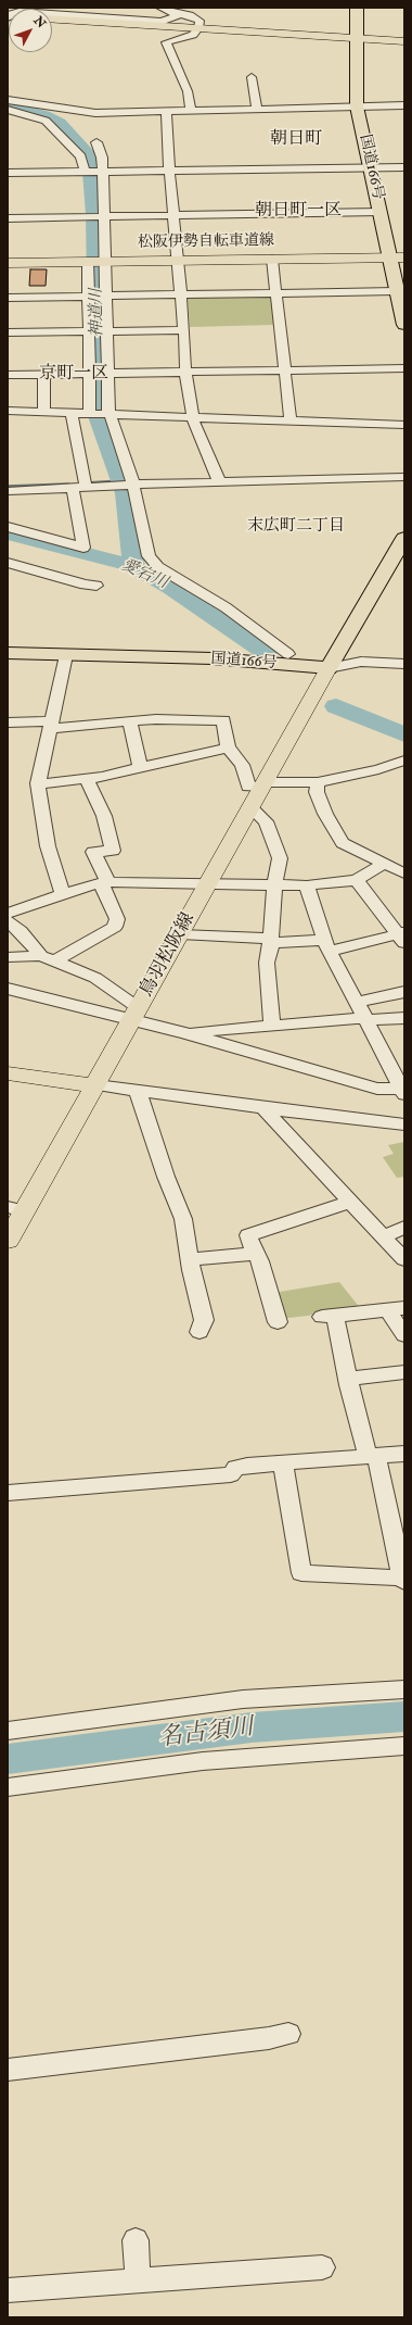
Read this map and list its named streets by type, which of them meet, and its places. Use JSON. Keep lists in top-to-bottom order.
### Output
{
  "streets": {
    "highway": ["国道166号"],
    "main road": ["松阪伊勢自転車道線", "鳥羽松阪線"]
  },
  "crossings": [
    ["国道166号", "松阪伊勢自転車道線"],
    ["国道166号", "鳥羽松阪線"]
  ],
  "districts": [
    "朝日町",
    "朝日町一区",
    "京町一区",
    "末広町二丁目"
  ],
  "water": ["神道川", "愛宕川", "名古須川"],
  "north": "top right"
}
